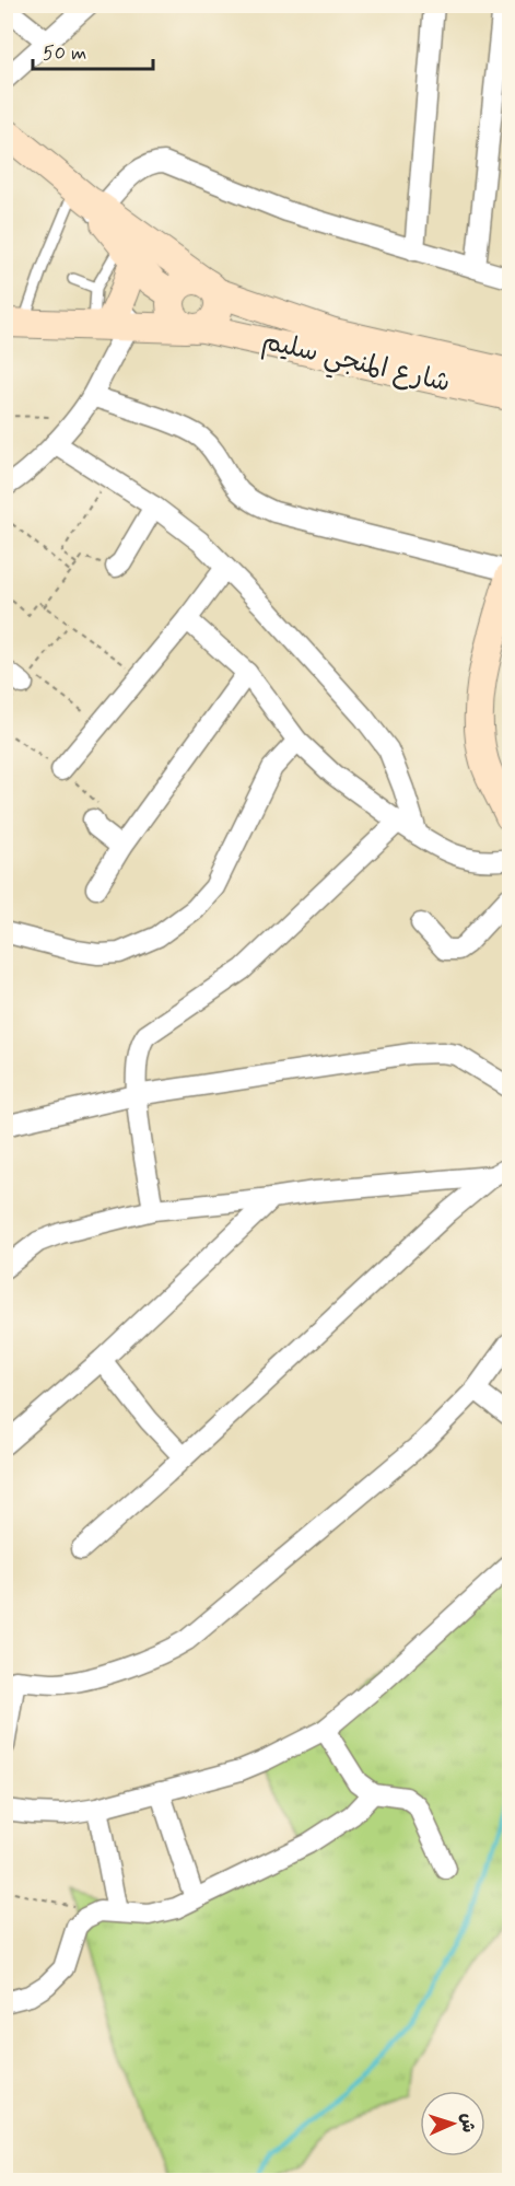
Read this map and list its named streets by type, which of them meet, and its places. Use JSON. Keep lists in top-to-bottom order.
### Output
{
  "streets": {
    "main road": ["شارع المنجي سليم"]
  },
  "scale_bar": "50 m",
  "north": "right"
}
